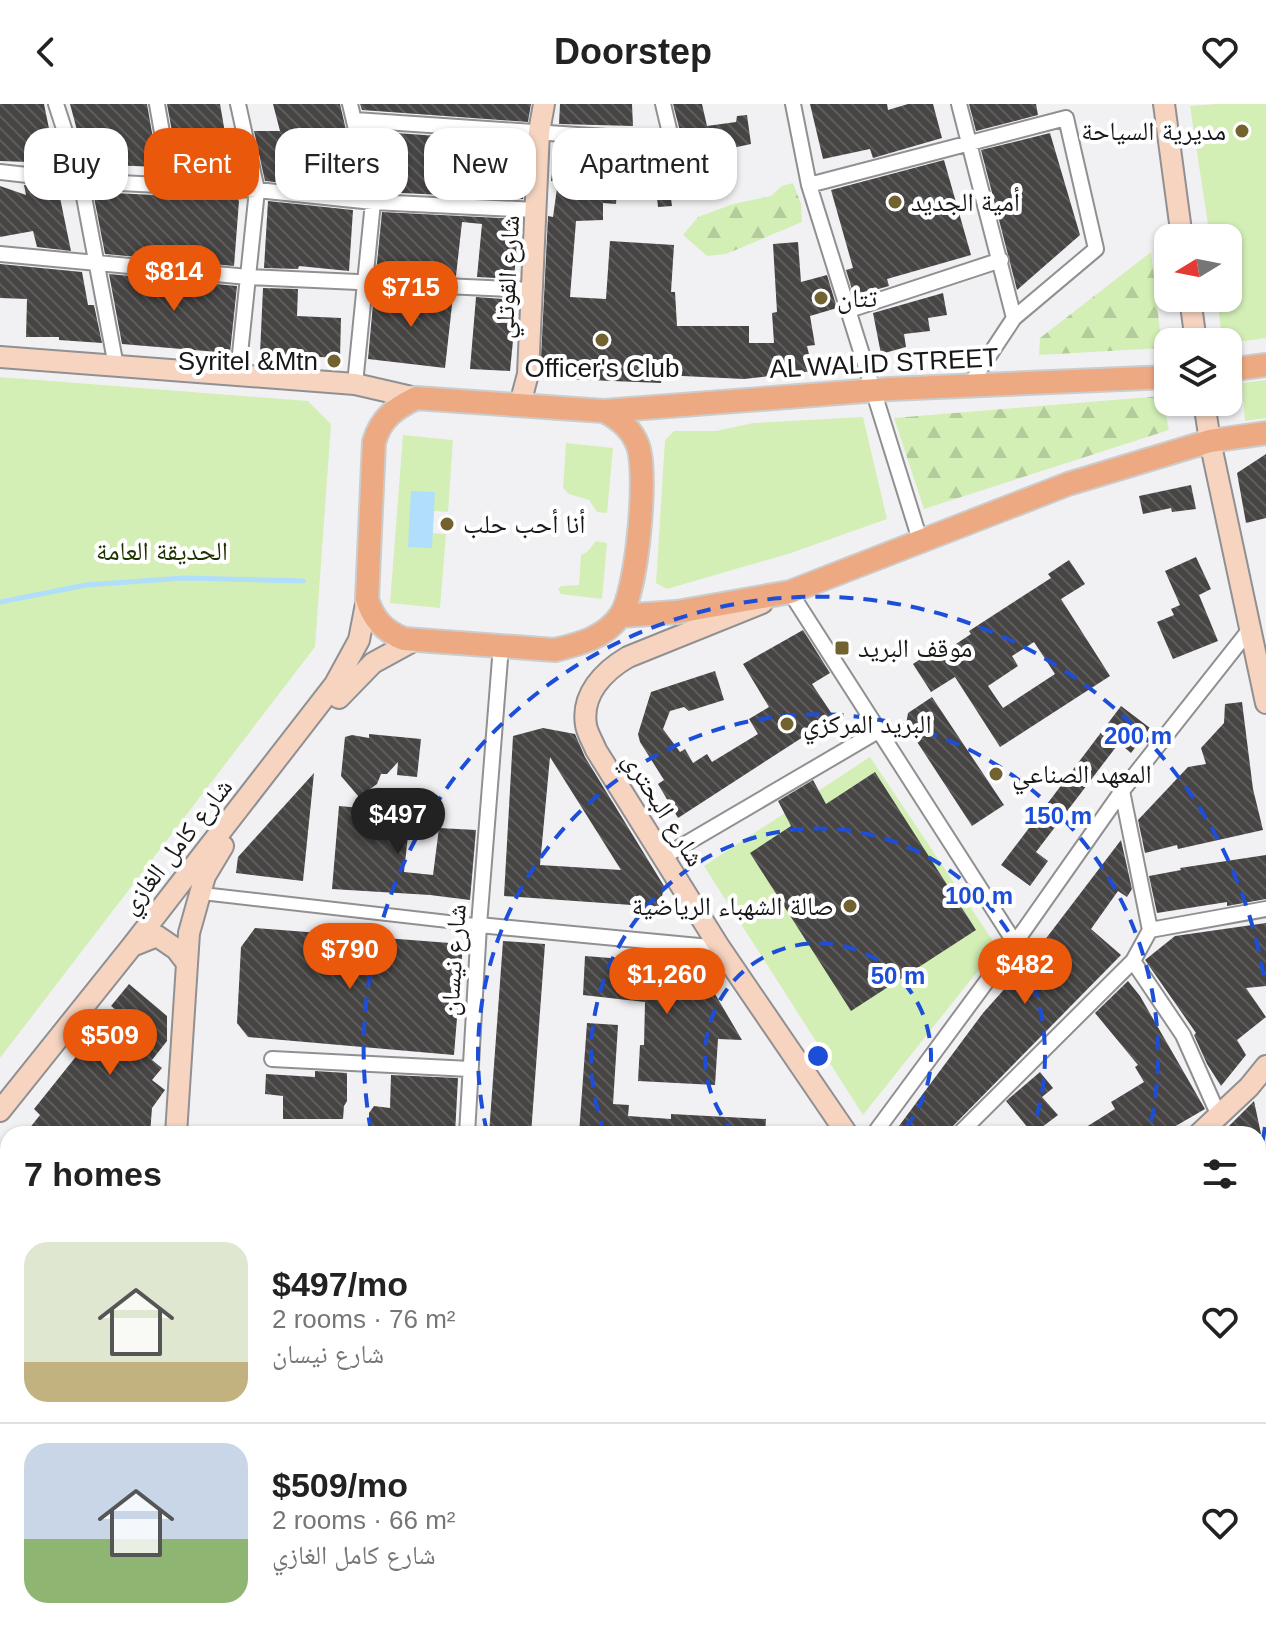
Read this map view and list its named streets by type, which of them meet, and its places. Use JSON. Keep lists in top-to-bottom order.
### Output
{
  "streets": {
    "main road": [
      "شارع القوتلي",
      "AL WALID STREET",
      "شارع البحتري",
      "شارع كامل الغازي"
    ],
    "street": ["شارع نيسان"]
  },
  "crossings": [
    ["شارع القوتلي", "AL WALID STREET"]
  ],
  "parks": ["الحديقة العامة"],
  "places": {
    "other": [
      "مديرية السياحة",
      "أمية الجديد",
      "تتان",
      "Officer's Club",
      "Syritel &Mtn",
      "أنا أحب حلب",
      "البريد المركزي",
      "المعهد الصناعي",
      "صالة الشهباء الرياضية"
    ],
    "transit": ["موقف البريد"]
  },
  "north": "left",
  "page": {
    "header": "Doorstep",
    "chip": [
      "Buy",
      "Rent",
      "Filters",
      "New",
      "Apartment"
    ],
    "price": [
      "$814",
      "$715",
      "$497",
      "$790",
      "$482",
      "$1,260",
      "$509"
    ],
    "heading": "7 homes",
    "list": [
      {
        "name": "$497/mo",
        "note": "2 rooms · 76 m² · شارع نيسان"
      },
      {
        "name": "$509/mo",
        "note": "2 rooms · 66 m² · شارع كامل الغازي"
      }
    ]
  },
  "rings": [
    "200 m",
    "150 m",
    "100 m",
    "50 m"
  ]
}
